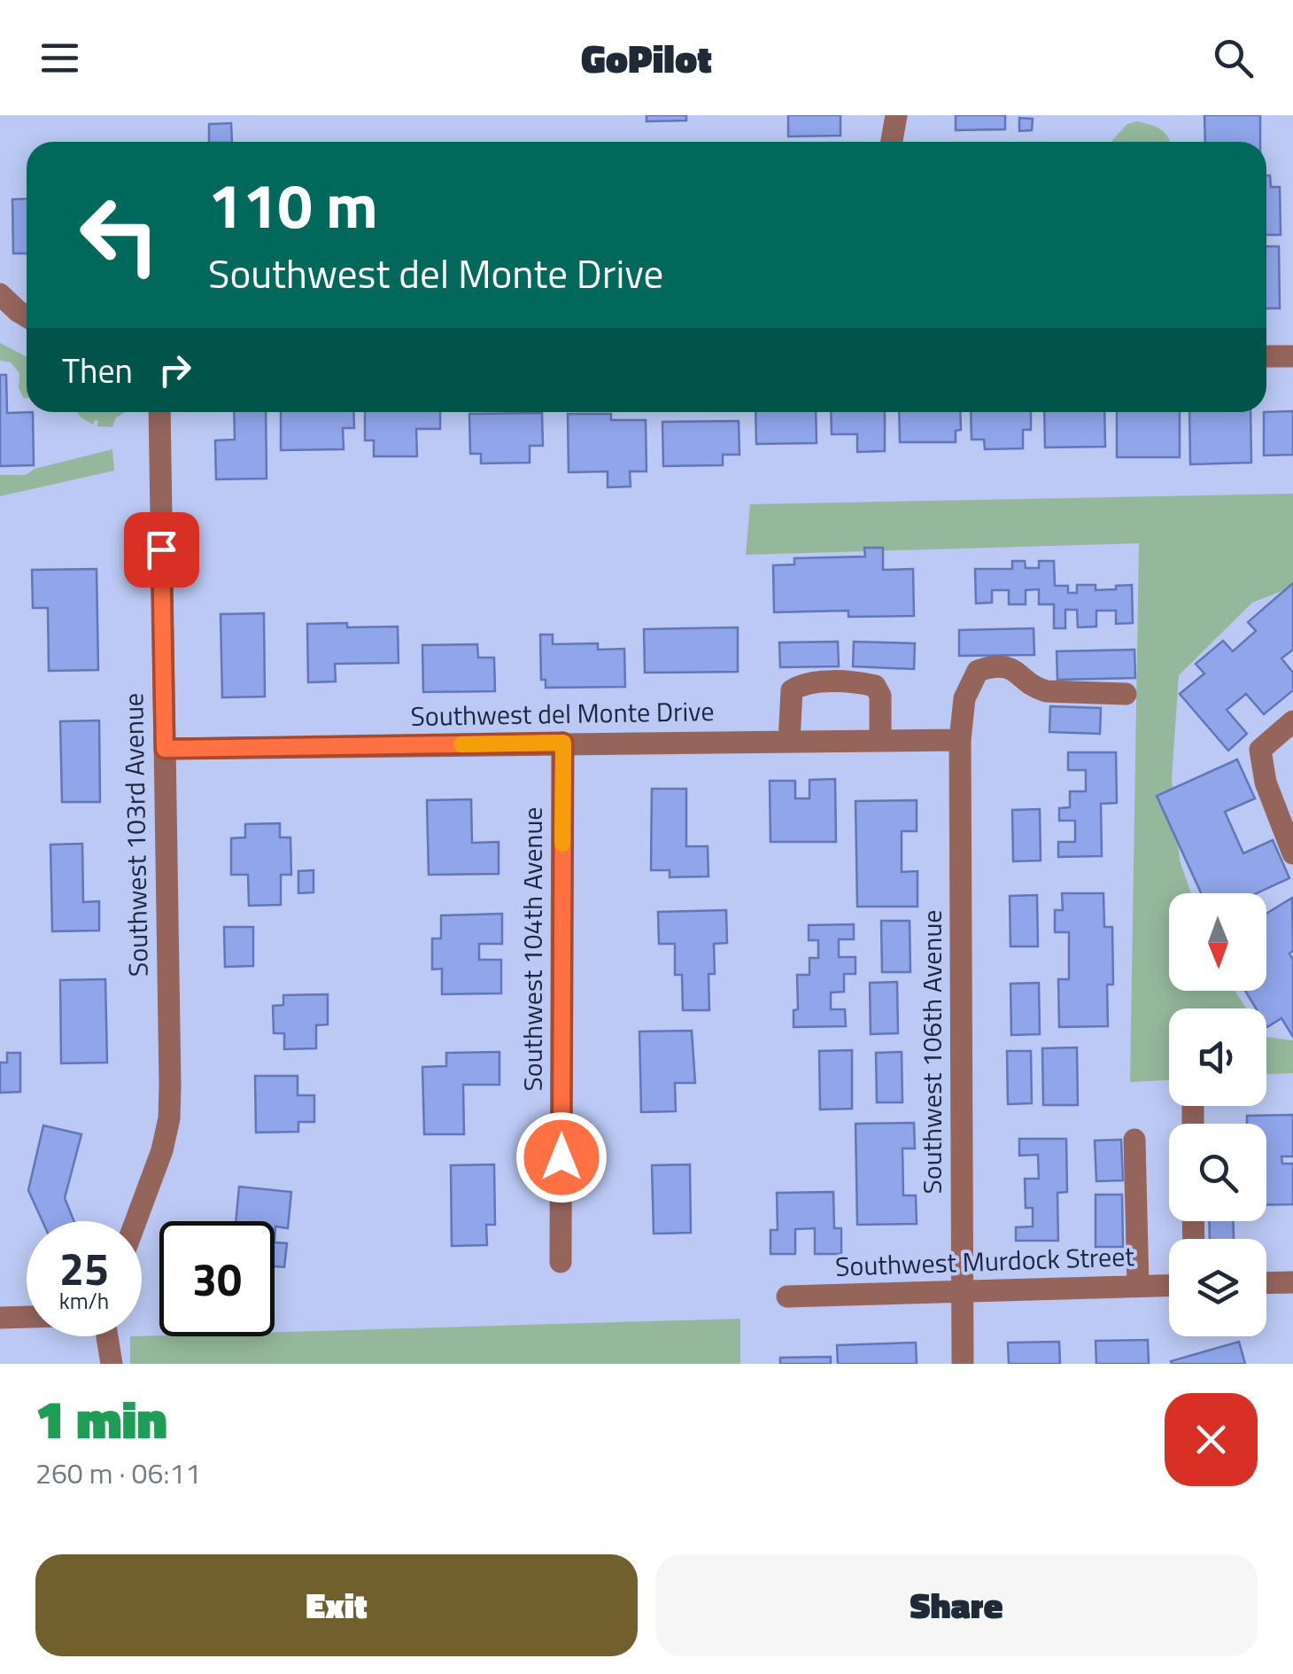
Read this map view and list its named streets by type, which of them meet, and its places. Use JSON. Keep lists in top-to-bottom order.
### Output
{
  "streets": {
    "street": [
      "Southwest del Monte Drive",
      "Southwest 103rd Avenue",
      "Southwest 104th Avenue",
      "Southwest 106th Avenue",
      "Southwest Murdock Street"
    ]
  },
  "crossings": [
    ["Southwest del Monte Drive", "Southwest 103rd Avenue"],
    ["Southwest del Monte Drive", "Southwest 104th Avenue"],
    ["Southwest del Monte Drive", "Southwest 106th Avenue"],
    ["Southwest 106th Avenue", "Southwest Murdock Street"]
  ],
  "north": "bottom",
  "page": {
    "header": "GoPilot",
    "turn": ["110 m", "Southwest del Monte Drive"],
    "then": "Then",
    "speed": "25 km/h",
    "limit": "30",
    "heading": ["1 min", "260 m · 06:11"],
    "buttons": ["Exit", "Share"]
  }
}
